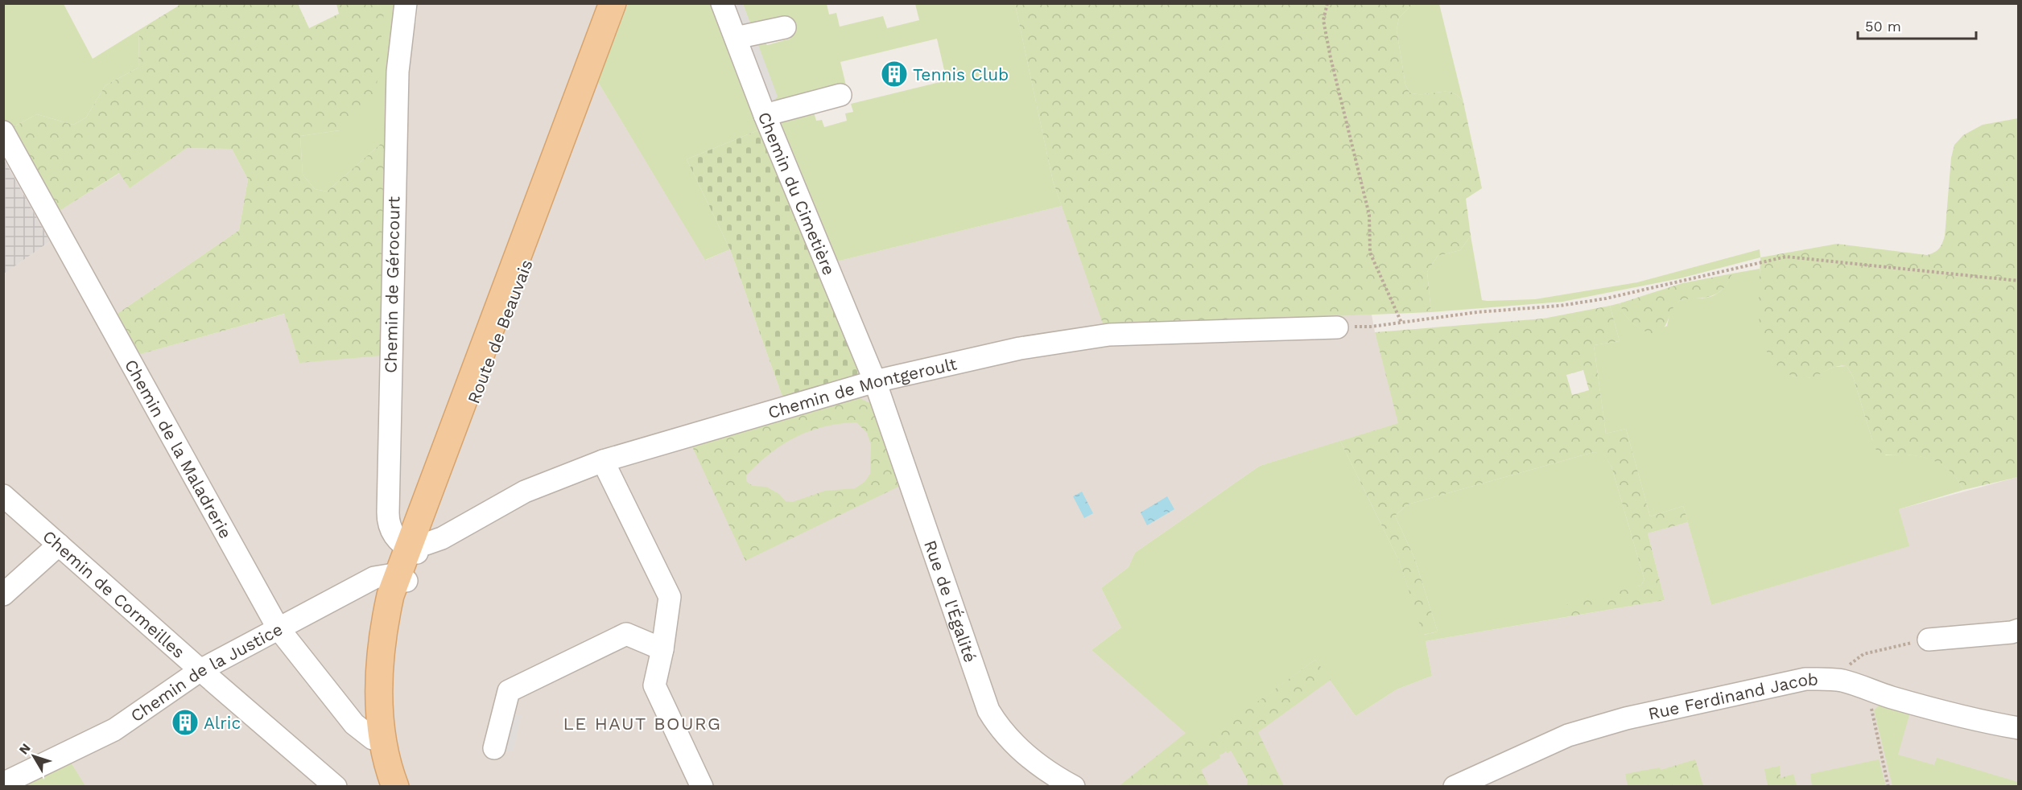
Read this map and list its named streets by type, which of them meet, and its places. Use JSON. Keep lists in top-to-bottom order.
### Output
{
  "streets": {
    "main road": ["Route de Beauvais"],
    "street": [
      "Chemin du Cimetière",
      "Chemin de Gérocourt",
      "Chemin de Montgeroult",
      "Chemin de la Maladrerie",
      "Chemin de Cormeilles",
      "Rue de l'Égalité",
      "Chemin de la Justice",
      "Rue Ferdinand Jacob"
    ]
  },
  "crossings": [
    ["Chemin du Cimetière", "Chemin de Montgeroult"],
    ["Chemin du Cimetière", "Rue de l'Égalité"],
    ["Chemin de Gérocourt", "Route de Beauvais"],
    ["Chemin de Gérocourt", "Chemin de Montgeroult"],
    ["Route de Beauvais", "Chemin de Montgeroult"],
    ["Route de Beauvais", "Chemin de la Maladrerie"],
    ["Route de Beauvais", "Chemin de la Justice"],
    ["Chemin de Montgeroult", "Rue de l'Égalité"],
    ["Chemin de la Maladrerie", "Chemin de la Justice"],
    ["Chemin de Cormeilles", "Chemin de la Justice"]
  ],
  "districts": ["LE HAUT BOURG"],
  "places": {
    "building": ["Tennis Club", "Alric"]
  },
  "scale_bar": "50 m",
  "north": "top left"
}
